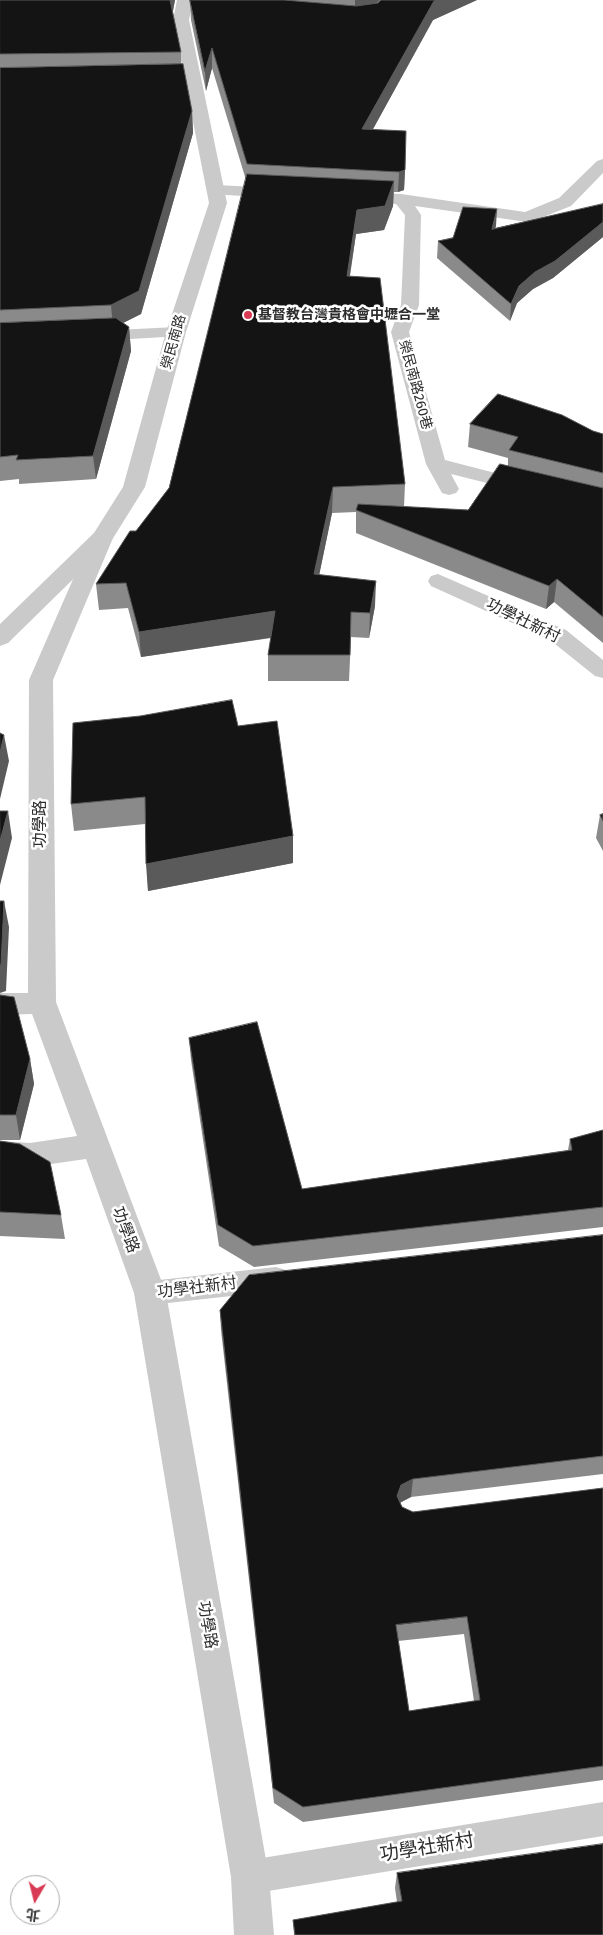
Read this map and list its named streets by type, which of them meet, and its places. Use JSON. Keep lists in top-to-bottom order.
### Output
{
  "streets": {
    "street": ["榮民南路", "功學路"],
    "lane": ["榮民南路260巷", "功學社新村"]
  },
  "crossings": [
    ["榮民南路", "功學路"],
    ["功學社新村", "功學路"]
  ],
  "places": ["基督教台灣貴格會中壢合一堂"],
  "north": "bottom"
}
